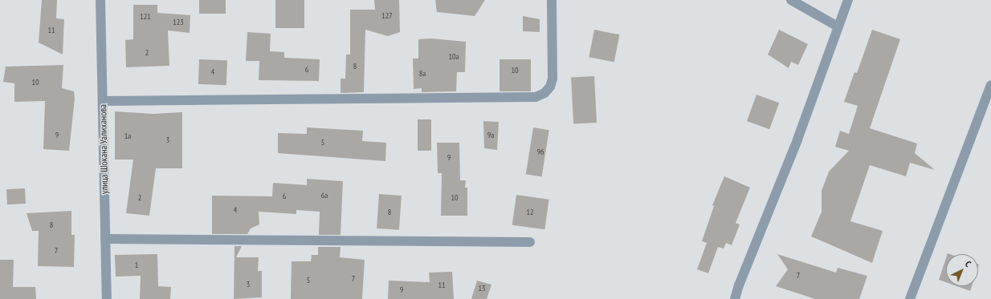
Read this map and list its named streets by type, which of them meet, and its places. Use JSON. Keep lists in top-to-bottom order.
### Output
{
  "streets": {
    "street": ["улица Шокана Уалиханова"]
  },
  "house_numbers": [
    "127",
    "121",
    "123",
    "11",
    "2",
    "10а",
    "8",
    "6",
    "10",
    "4",
    "8а",
    "10",
    "9",
    "9а",
    "1а",
    "3",
    "5",
    "9б",
    "9",
    "6а",
    "6",
    "2",
    "10",
    "4",
    "8",
    "12",
    "8",
    "7",
    "1",
    "7",
    "7",
    "5",
    "3",
    "11",
    "13",
    "9"
  ],
  "north": "top right"
}
